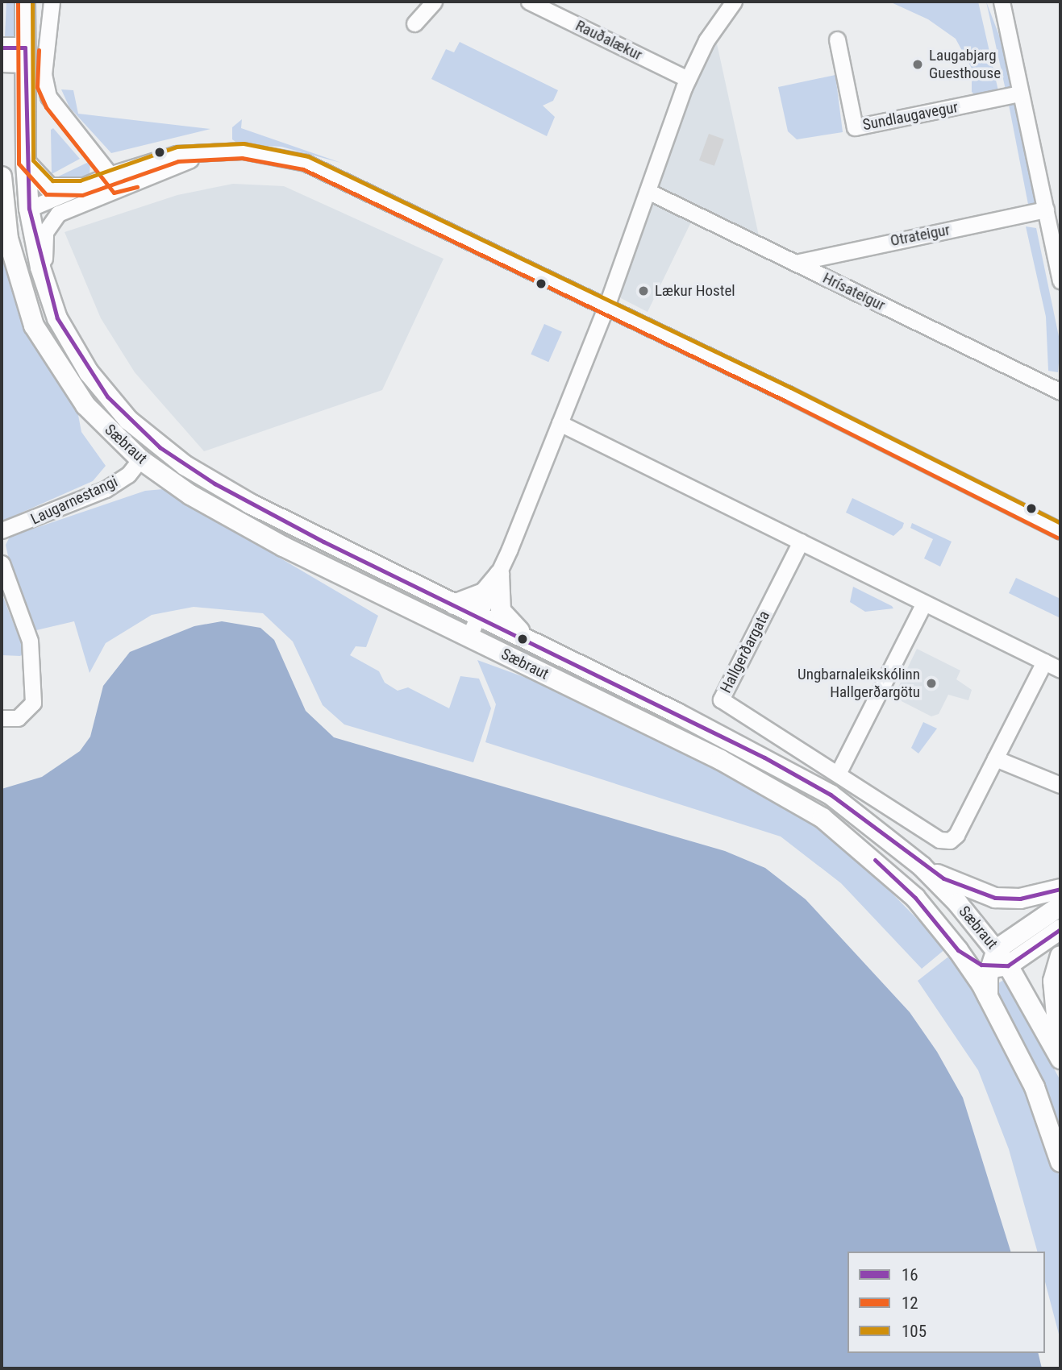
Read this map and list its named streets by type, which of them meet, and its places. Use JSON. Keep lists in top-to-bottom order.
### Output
{
  "streets": {
    "main road": ["Sæbraut"],
    "street": [
      "Rauðalækur",
      "Sundlaugavegur",
      "Otrateigur",
      "Hrísateigur",
      "Laugarnestangi",
      "Hallgerðargata"
    ]
  },
  "crossings": [
    ["Otrateigur", "Hrísateigur"],
    ["Sæbraut", "Laugarnestangi"]
  ],
  "places": ["Laugabjarg Guesthouse", "Lækur Hostel", "Ungbarnaleikskólinn Hallgerðargötu"],
  "lines": ["transit line 12", "transit line 105", "transit line 16"],
  "legend": ["16", "12", "105"]
}
